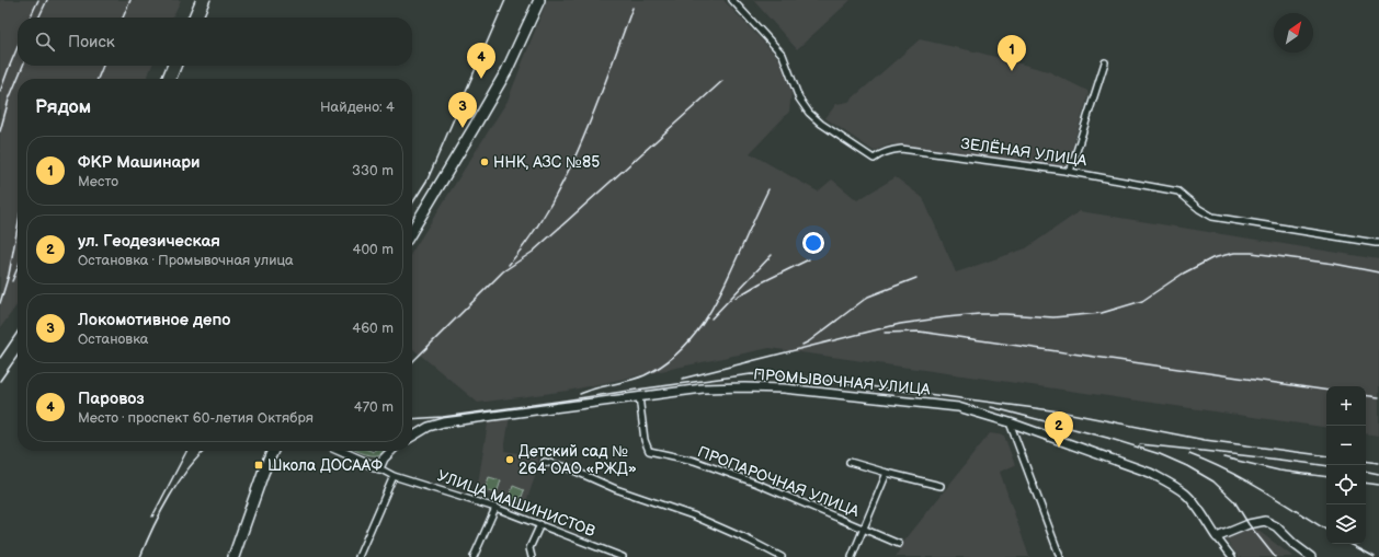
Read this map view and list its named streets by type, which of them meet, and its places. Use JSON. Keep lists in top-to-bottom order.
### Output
{
  "streets": {
    "street": [
      "ЗЕЛЁНАЯ УЛИЦА",
      "ПРОМЫВОЧНАЯ УЛИЦА",
      "ПРОПАРОЧНАЯ УЛИЦА",
      "УЛИЦА МАШИНИСТОВ"
    ]
  },
  "crossings": [
    ["ПРОМЫВОЧНАЯ УЛИЦА", "ПРОПАРОЧНАЯ УЛИЦА"]
  ],
  "places": {
    "other": ["ННК, АЗС №85", "Детский сад № 264 ОАО «РЖД»"],
    "transit": ["Школа ДОСААФ"]
  },
  "north": "top right",
  "page": {
    "search": "Поиск",
    "pins": [
      "1",
      "4",
      "3",
      "2"
    ],
    "heading": ["Рядом", "Найдено: 4"],
    "list": [
      {
        "mark": "1",
        "name": "ФКР Машинари",
        "note": "Место",
        "value": "330 m"
      },
      {
        "mark": "2",
        "name": "ул. Геодезическая",
        "note": "Остановка · Промывочная улица",
        "value": "400 m"
      },
      {
        "mark": "3",
        "name": "Локомотивное депо",
        "note": "Остановка",
        "value": "460 m"
      },
      {
        "mark": "4",
        "name": "Паровоз",
        "note": "Место · проспект 60-летия Октября",
        "value": "470 m"
      }
    ],
    "map_buttons": ["+", "−"]
  }
}
